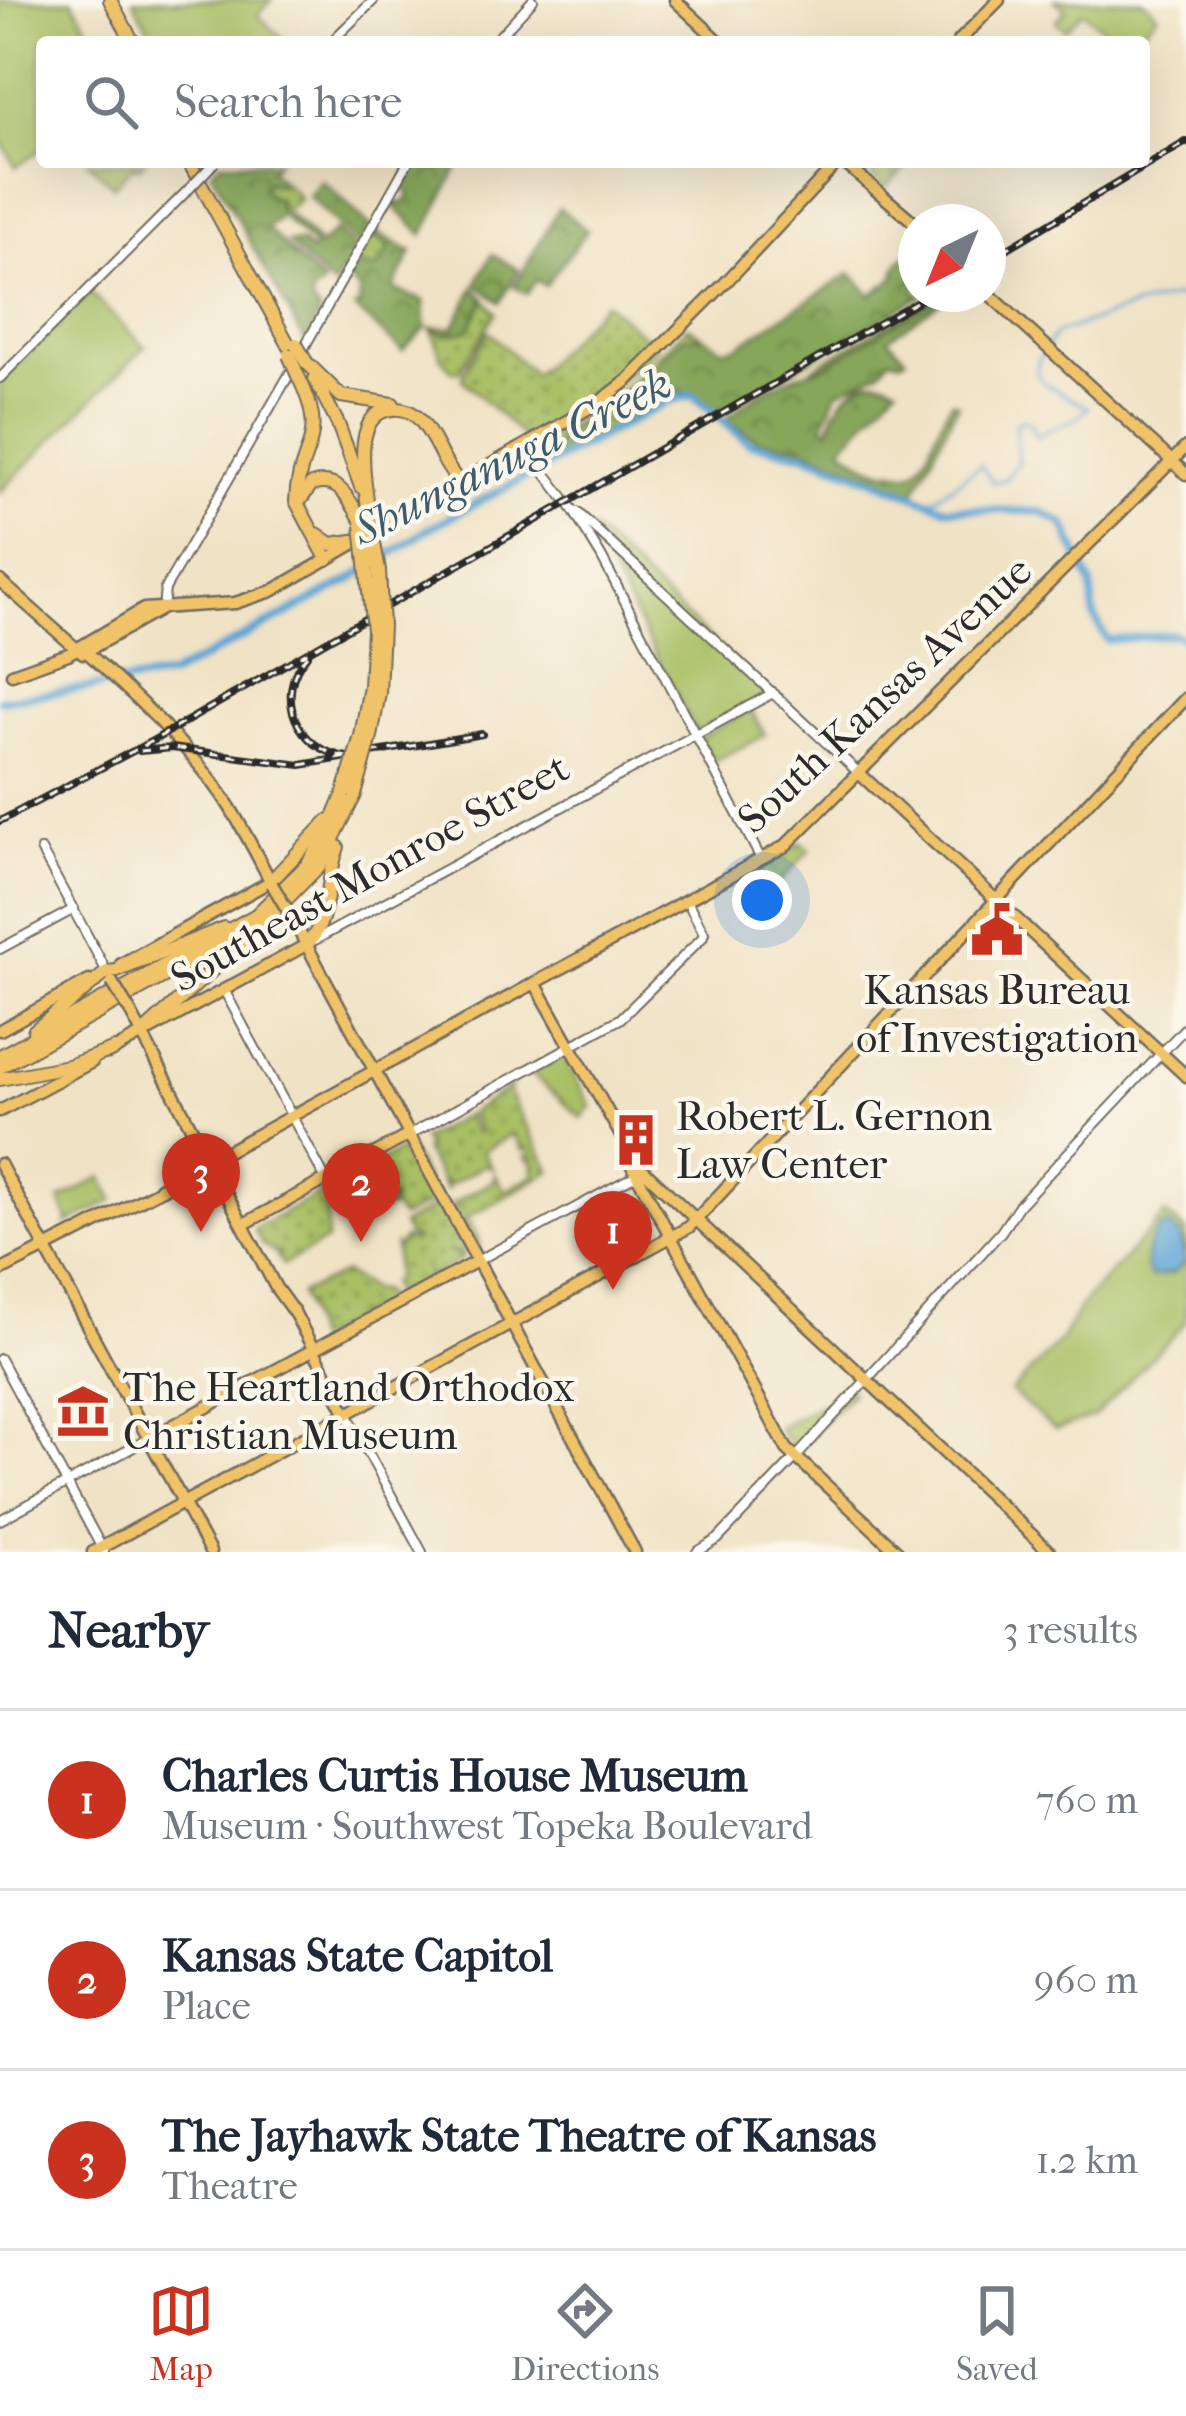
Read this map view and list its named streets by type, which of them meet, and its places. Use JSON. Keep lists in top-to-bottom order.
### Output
{
  "streets": {
    "main road": ["South Kansas Avenue", "Southeast Monroe Street"]
  },
  "water": ["Shunganuga Creek"],
  "places": {
    "public building": ["Kansas Bureau of Investigation"],
    "building": ["Robert L. Gernon Law Center"],
    "museum": ["The Heartland Orthodox Christian Museum"]
  },
  "north": "bottom left",
  "page": {
    "search": "Search here",
    "pins": ["3", "2", "1"],
    "heading": ["Nearby", "3 results"],
    "list": [
      {
        "mark": "1",
        "name": "Charles Curtis House Museum",
        "note": "Museum · Southwest Topeka Boulevard",
        "value": "760 m"
      },
      {
        "mark": "2",
        "name": "Kansas State Capitol",
        "note": "Place",
        "value": "960 m"
      },
      {
        "mark": "3",
        "name": "The Jayhawk State Theatre of Kansas",
        "note": "Theatre",
        "value": "1.2 km"
      }
    ],
    "nav": ["Map", "Directions", "Saved"]
  }
}
